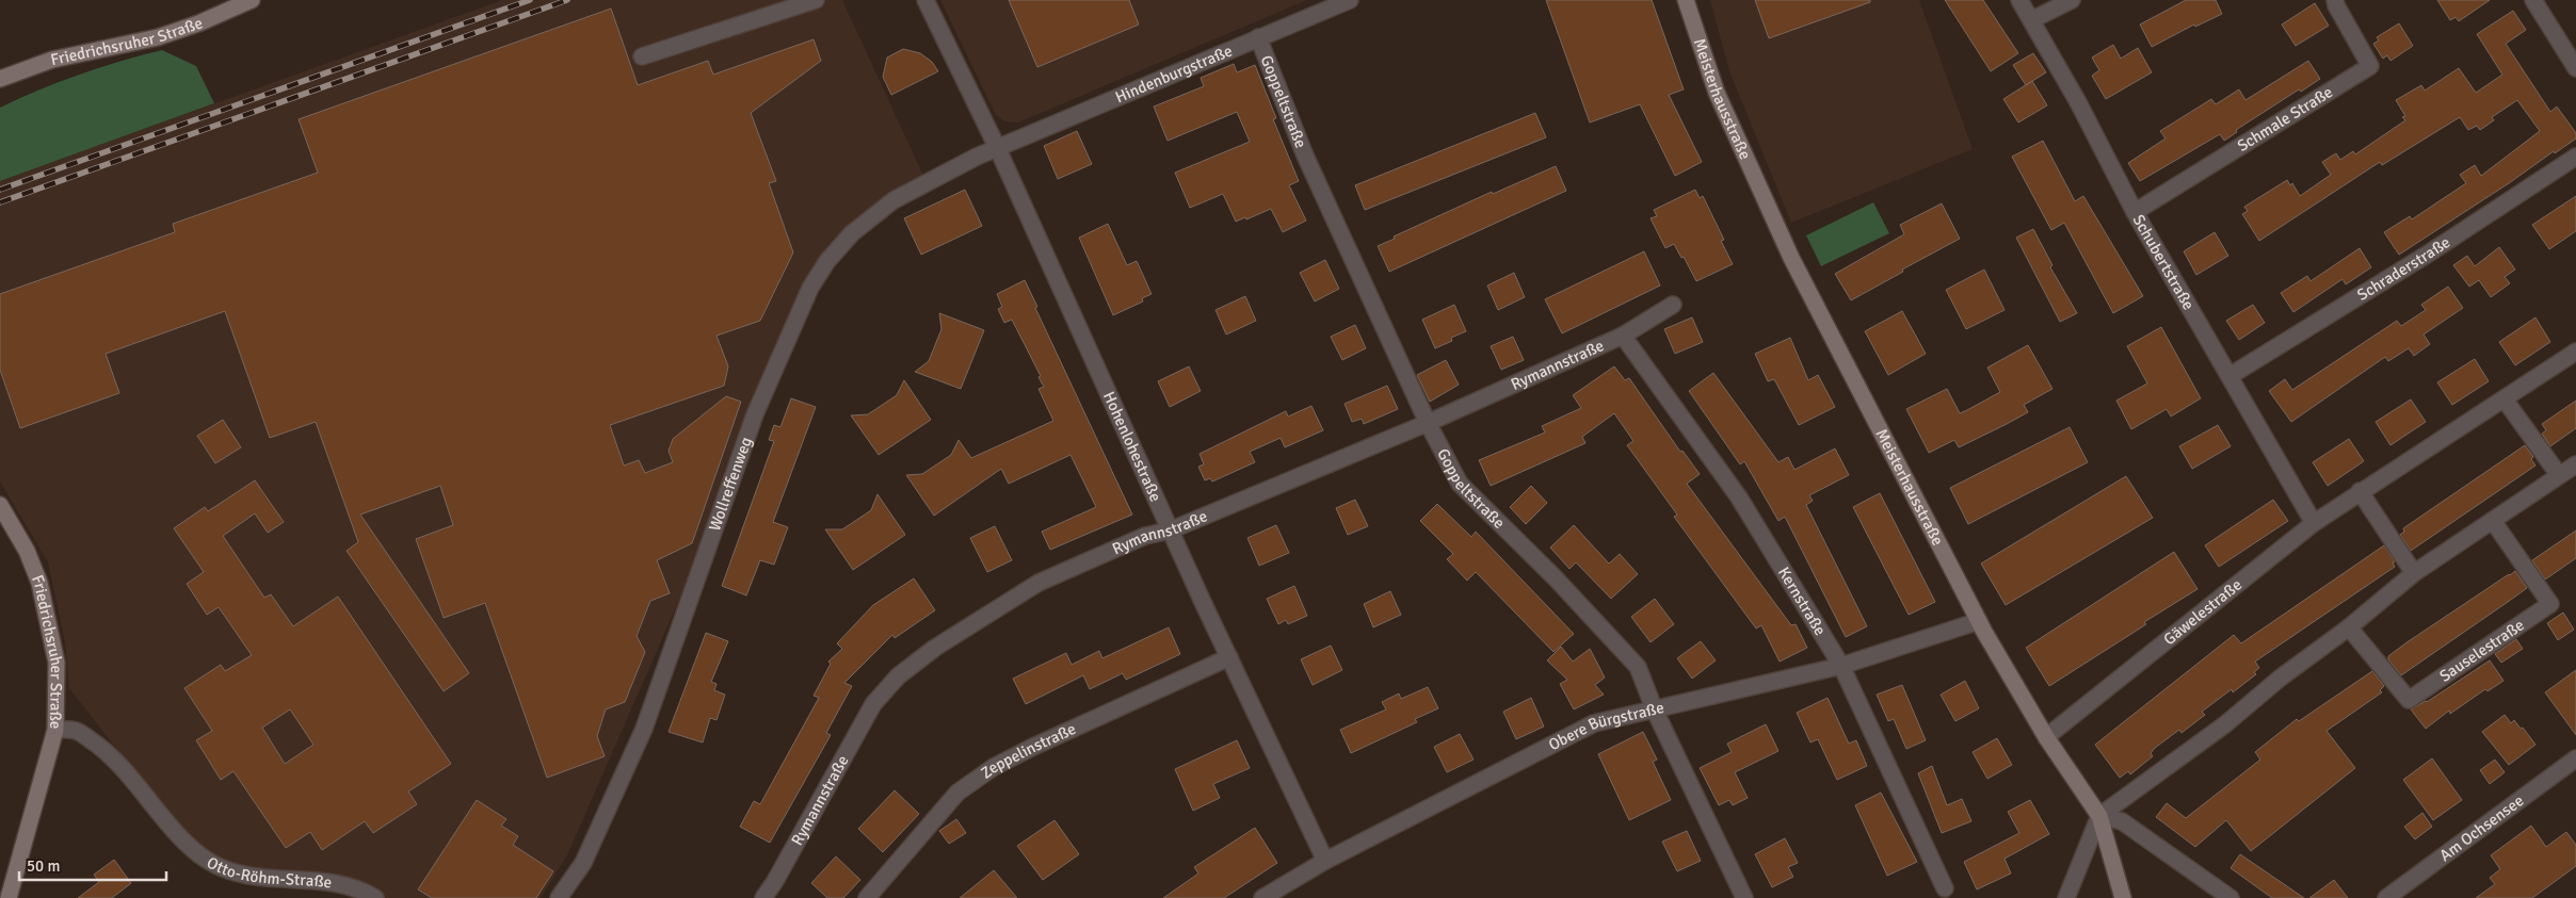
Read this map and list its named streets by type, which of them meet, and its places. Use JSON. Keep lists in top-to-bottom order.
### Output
{
  "streets": {
    "street": [
      "Friedrichsruher Straße",
      "Hindenburgstraße",
      "Meisterhausstraße",
      "Goppeltstraße",
      "Schmale Straße",
      "Schubertstraße",
      "Schraderstraße",
      "Rymannstraße",
      "Hohenlohestraße",
      "Wollreffenweg",
      "Kernstraße",
      "Gäwelestraße",
      "Sauselestraße",
      "Obere Bürgstraße",
      "Zeppelinstraße",
      "Am Ochsensee",
      "Otto-Röhm-Straße"
    ]
  },
  "crossings": [
    ["Friedrichsruher Straße", "Otto-Röhm-Straße"],
    ["Hindenburgstraße", "Goppeltstraße"],
    ["Hindenburgstraße", "Hohenlohestraße"],
    ["Hindenburgstraße", "Wollreffenweg"],
    ["Meisterhausstraße", "Gäwelestraße"],
    ["Meisterhausstraße", "Obere Bürgstraße"],
    ["Goppeltstraße", "Rymannstraße"],
    ["Goppeltstraße", "Obere Bürgstraße"],
    ["Schmale Straße", "Schubertstraße"],
    ["Schubertstraße", "Schraderstraße"],
    ["Schubertstraße", "Gäwelestraße"],
    ["Rymannstraße", "Hohenlohestraße"],
    ["Rymannstraße", "Kernstraße"],
    ["Hohenlohestraße", "Wollreffenweg"],
    ["Hohenlohestraße", "Obere Bürgstraße"],
    ["Hohenlohestraße", "Zeppelinstraße"],
    ["Kernstraße", "Obere Bürgstraße"]
  ],
  "scale_bar": "50 m"
}
